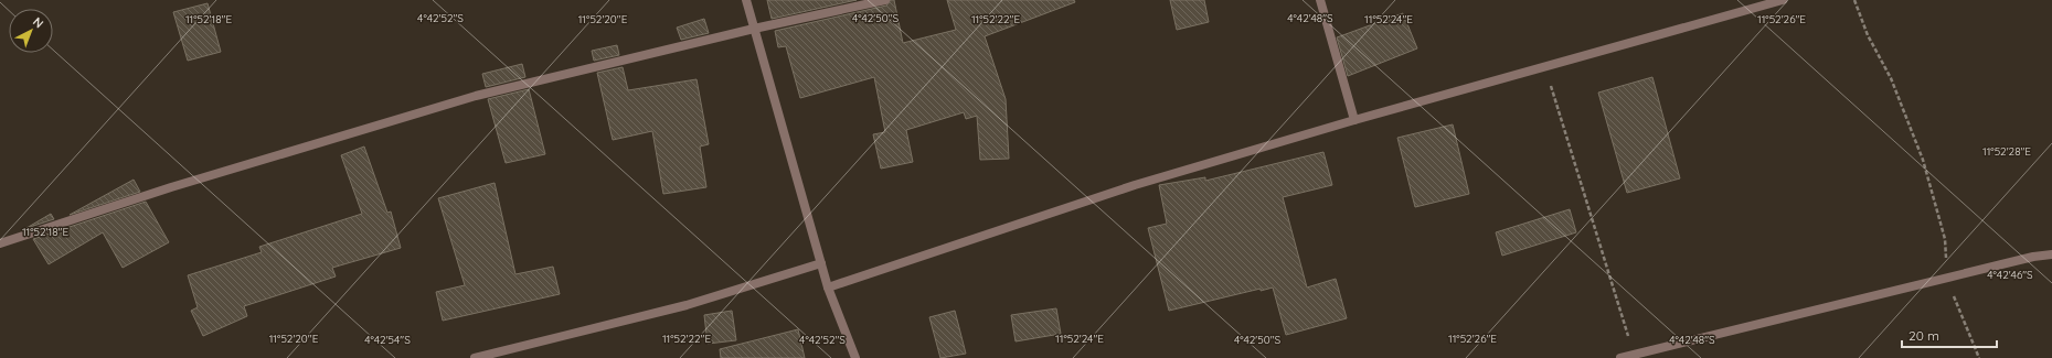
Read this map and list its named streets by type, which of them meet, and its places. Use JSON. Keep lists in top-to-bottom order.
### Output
{
  "scale_bar": "20 m",
  "north": "top right",
  "coordinates": [
    "4°42'52\"S",
    "4°42'48\"S",
    "4°42'50\"S",
    "11°52'20\"E",
    "11°52'22\"E",
    "11°52'24\"E",
    "11°52'26\"E",
    "11°52'18\"E",
    "11°52'28\"E",
    "4°42'46\"S",
    "4°42'54\"S"
  ]
}
